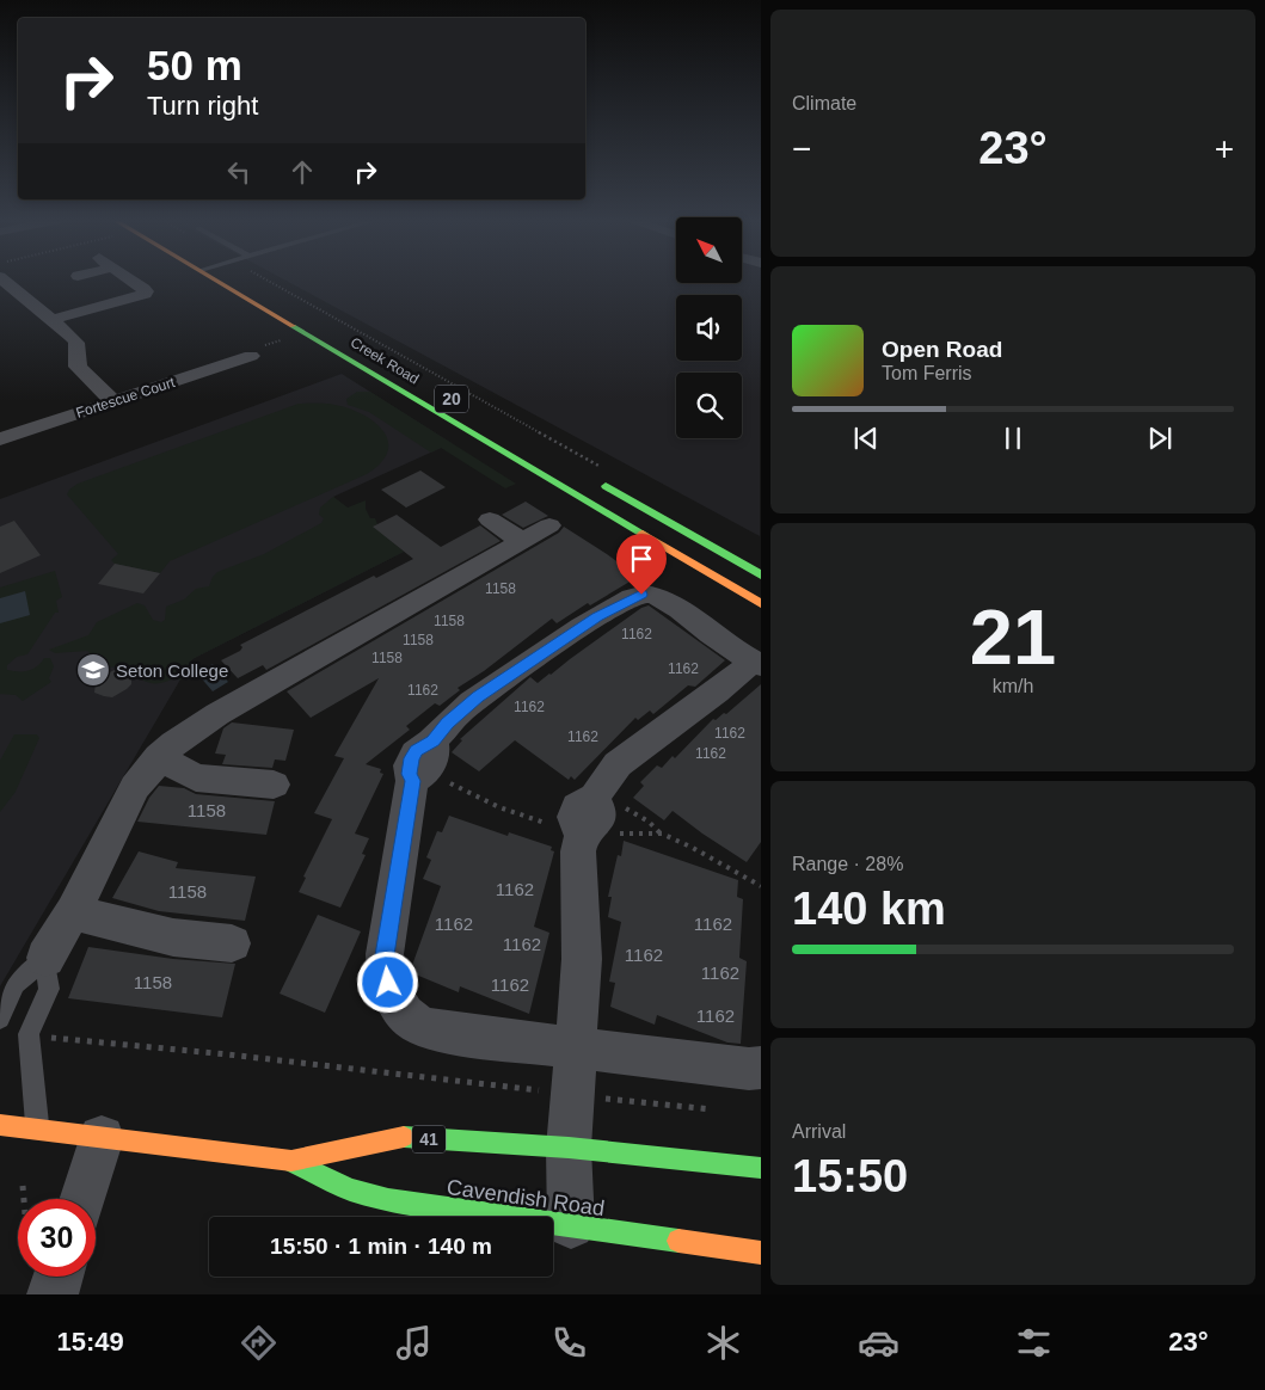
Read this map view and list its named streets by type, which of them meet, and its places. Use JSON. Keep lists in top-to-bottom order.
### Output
{
  "streets": {
    "main road": [
      "Creek Road",
      "20",
      "41",
      "Cavendish Road"
    ],
    "street": ["Fortescue Court"]
  },
  "places": {
    "school or university": ["Seton College"]
  },
  "house_numbers": [
    "1158",
    "1158",
    "1162",
    "1158",
    "1158",
    "1162",
    "1162",
    "1162",
    "1162",
    "1162",
    "1162",
    "1158",
    "1162",
    "1158",
    "1162",
    "1162",
    "1162",
    "1162",
    "1162",
    "1158",
    "1162",
    "1162"
  ],
  "north": "top left",
  "page": {
    "tile": [
      "Climate",
      ["21", "km/h"],
      ["Range · 28%", "140 km"],
      ["Arrival", "15:50"]
    ],
    "turn": ["50 m", "Turn right"],
    "heat": ["−", "23°", "+"],
    "song": ["Open Road", "Tom Ferris"],
    "limit": "30",
    "trip": "15:50 · 1 min · 140 m",
    "tabs": ["15:49", "23°"]
  }
}
